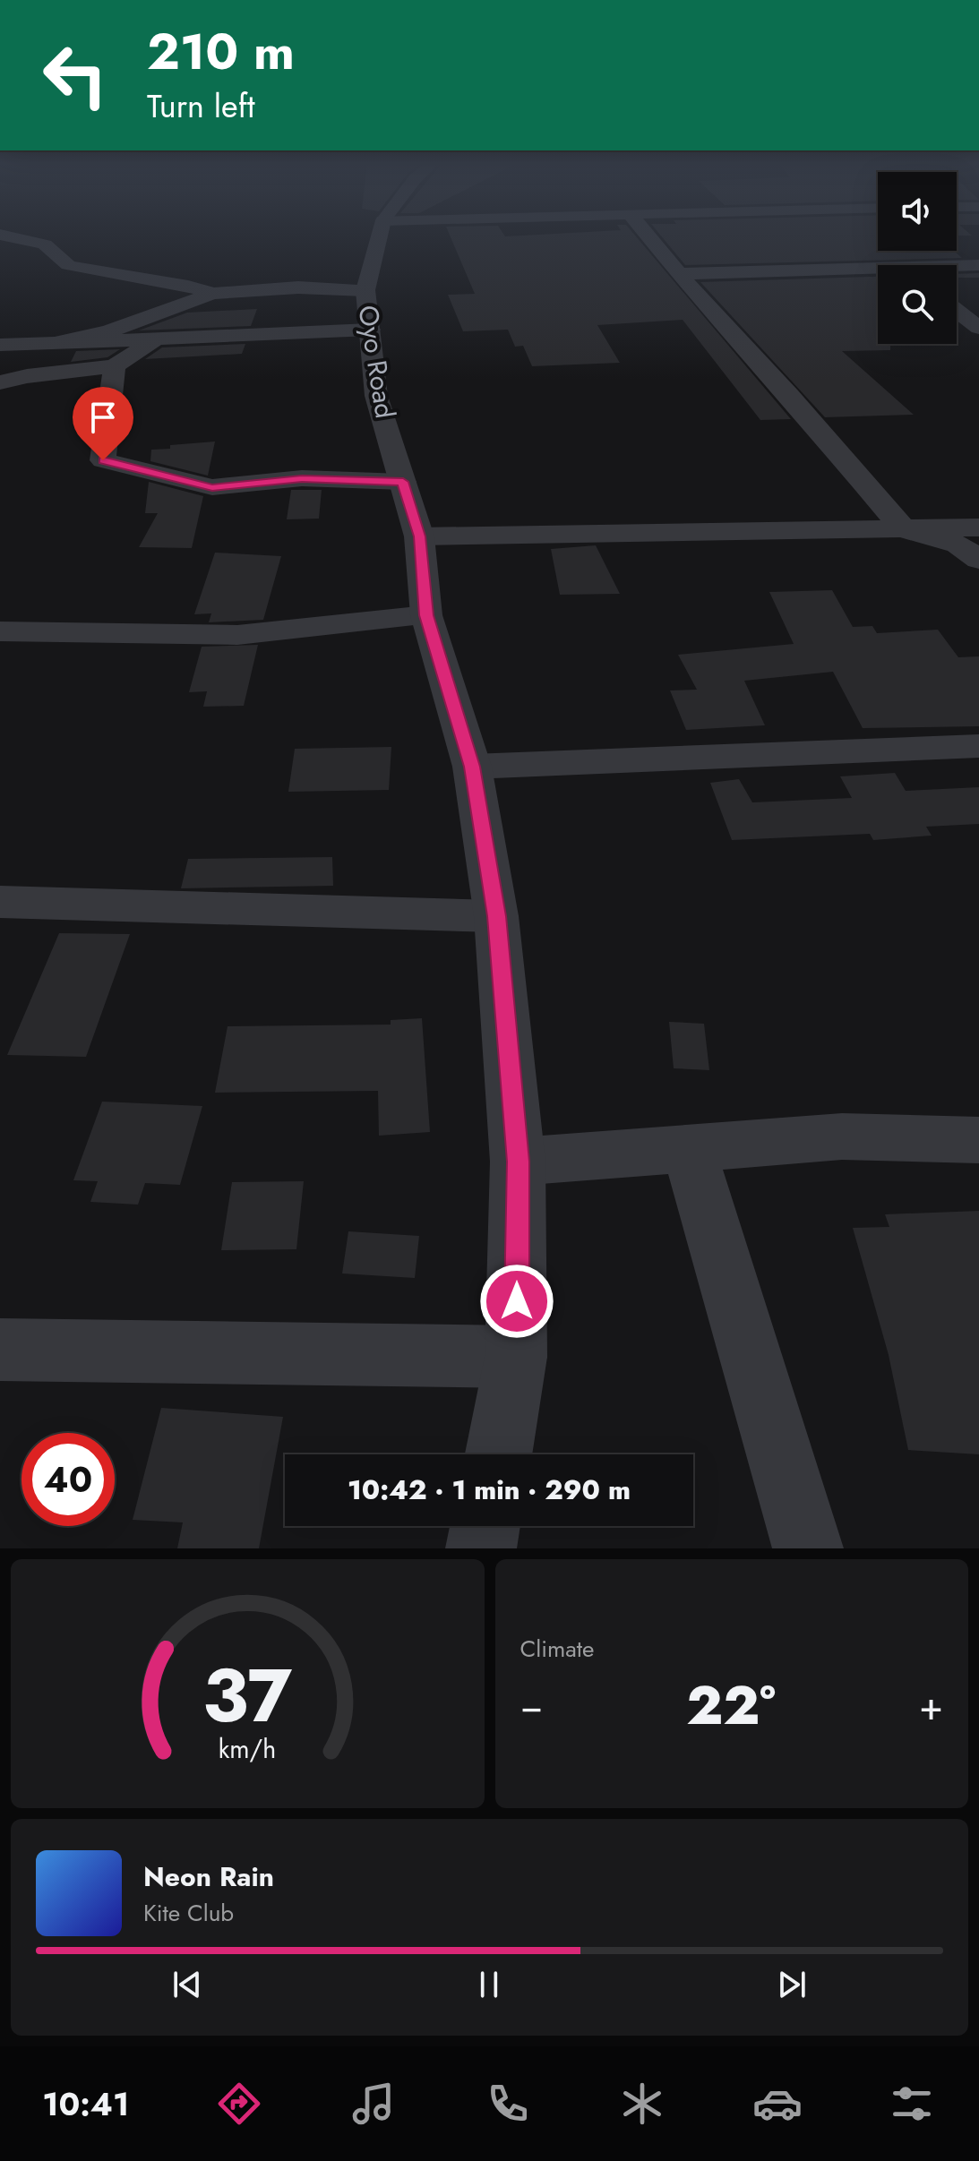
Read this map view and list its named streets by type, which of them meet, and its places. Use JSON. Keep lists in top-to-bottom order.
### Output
{
  "streets": {
    "street": ["Oyo Road"]
  },
  "page": {
    "turn": ["210 m", "Turn left"],
    "limit": "40",
    "trip": "10:42 · 1 min · 290 m",
    "tile": "Climate",
    "heat": ["−", "22°", "+"],
    "song": ["Neon Rain", "Kite Club"],
    "tabs": "10:41",
    "gauge": ["37", "km/h"]
  }
}
